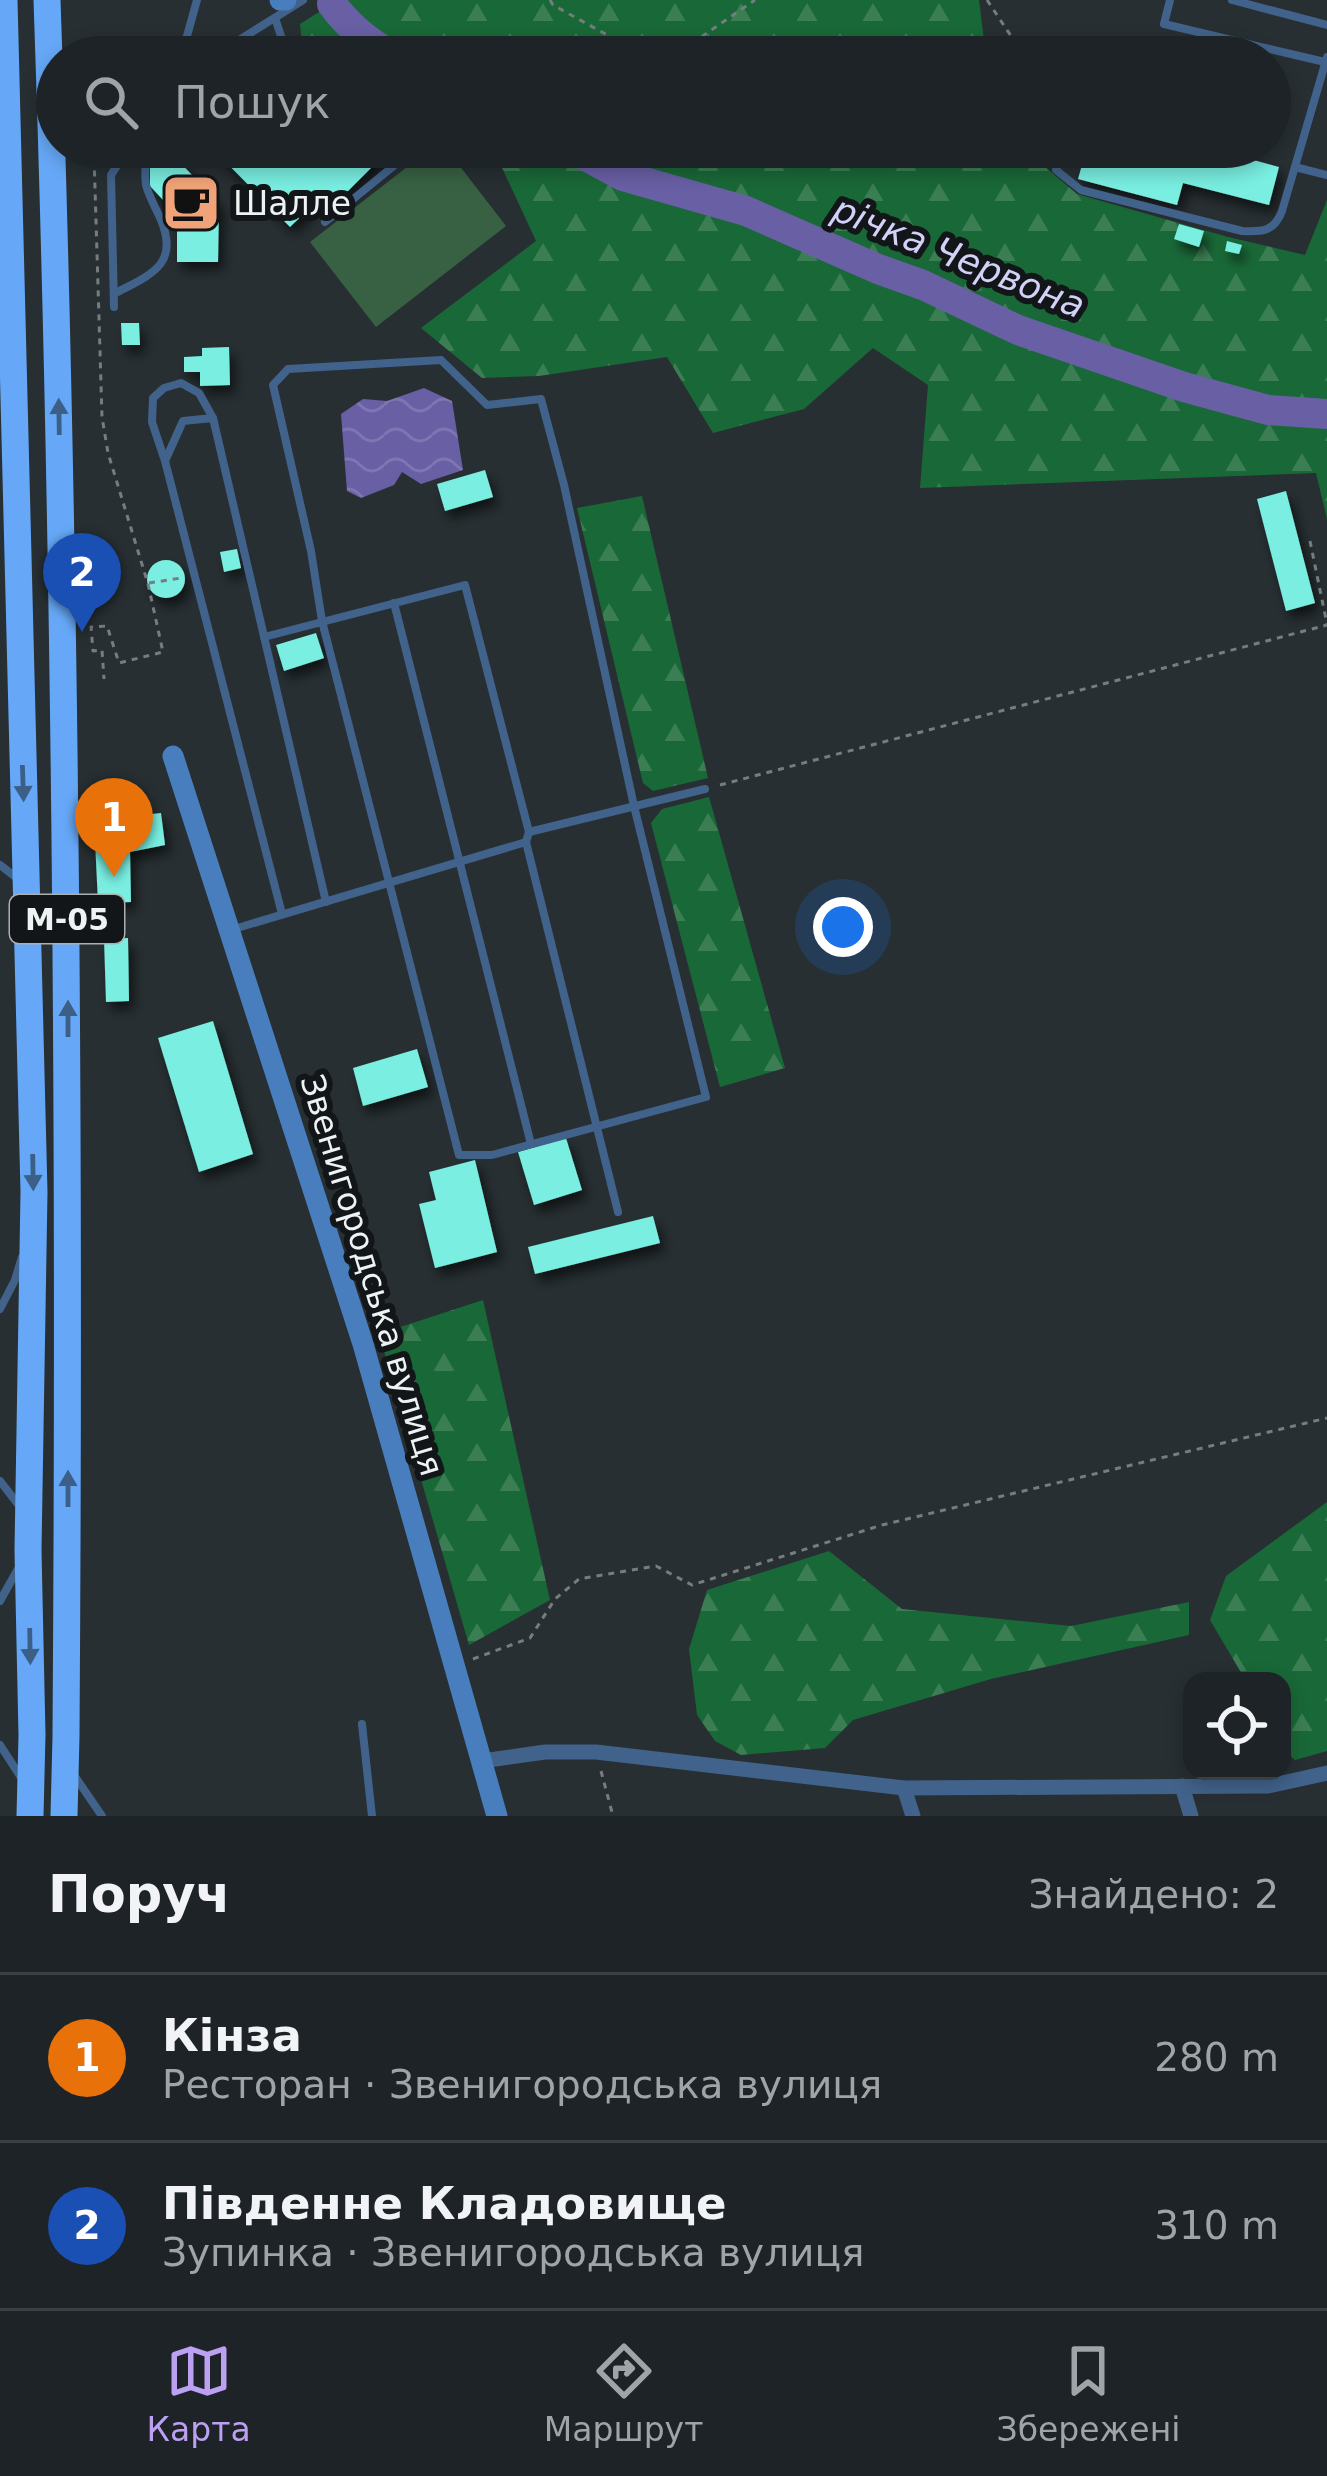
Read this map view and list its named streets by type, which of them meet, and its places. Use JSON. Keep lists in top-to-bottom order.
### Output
{
  "streets": {
    "highway": ["М-05"],
    "street": ["Звенигородська вулиця"]
  },
  "water": ["річка Червона"],
  "places": {
    "cafe": ["Шалле"]
  },
  "page": {
    "search": "Пошук",
    "pins": ["2", "1"],
    "heading": ["Поруч", "Знайдено: 2"],
    "list": [
      {
        "mark": "1",
        "name": "Кінза",
        "note": "Ресторан · Звенигородська вулиця",
        "value": "280 m"
      },
      {
        "mark": "2",
        "name": "Південне Кладовище",
        "note": "Зупинка · Звенигородська вулиця",
        "value": "310 m"
      }
    ],
    "nav": ["Карта", "Маршрут", "Збережені"]
  }
}
